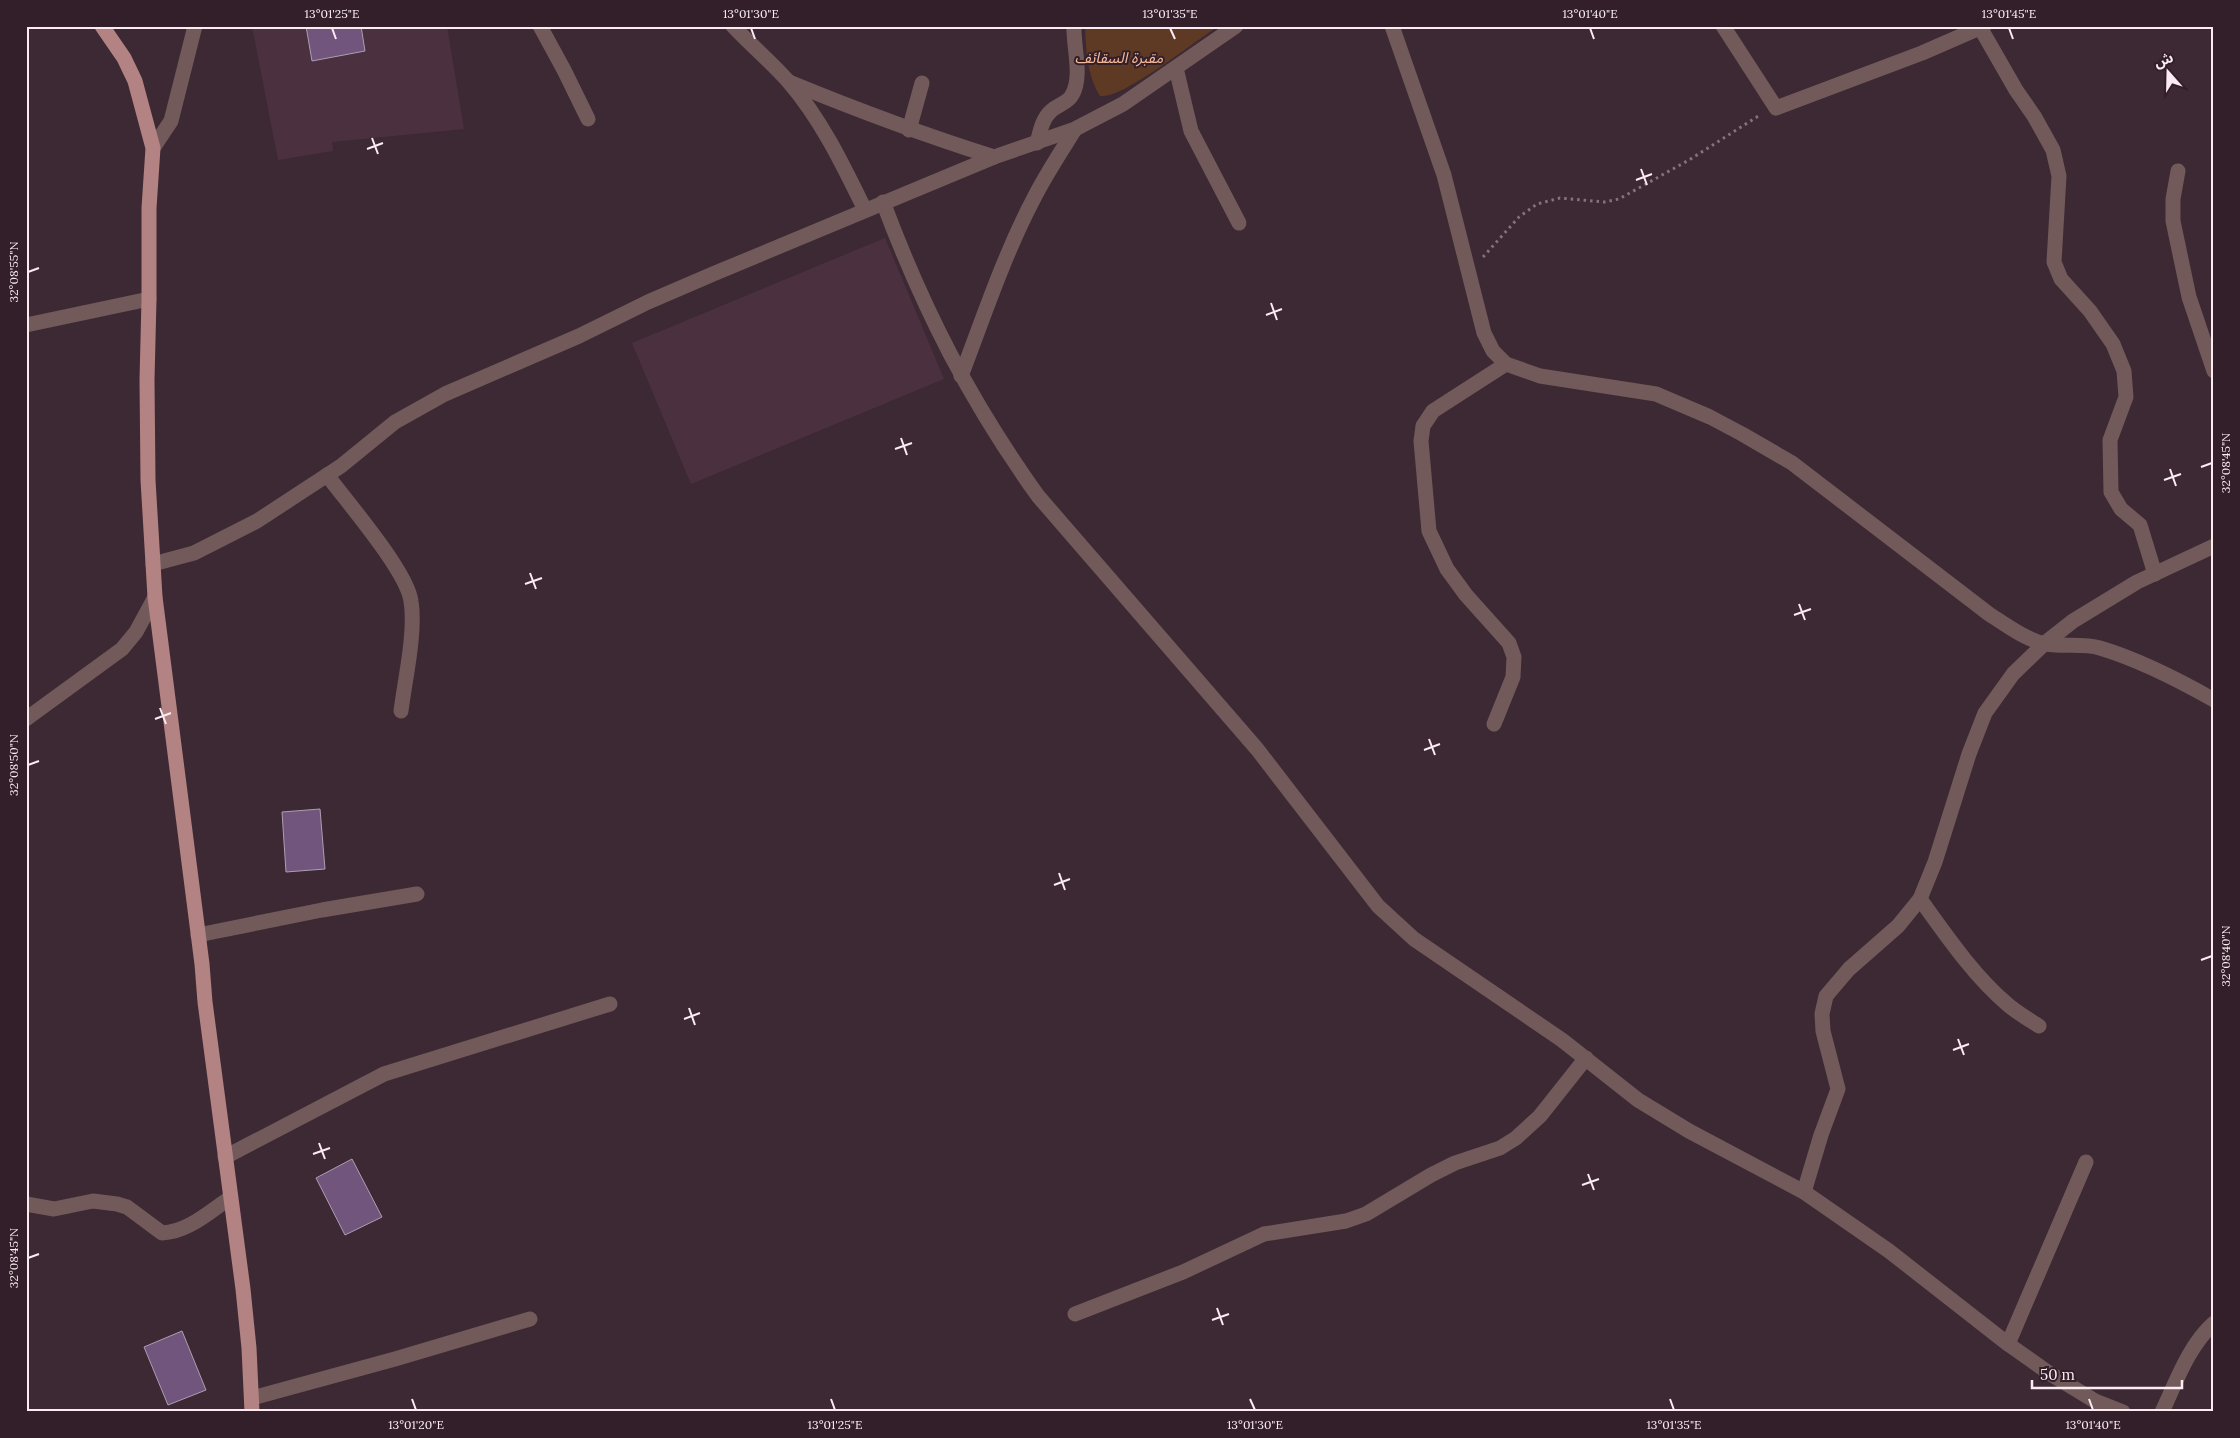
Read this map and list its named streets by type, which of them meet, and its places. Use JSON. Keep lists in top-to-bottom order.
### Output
{
  "parks": ["مقبرة السقائف"],
  "scale_bar": "50 m",
  "north": "top",
  "coordinates": [
    "13°01'25\"E",
    "13°01'30\"E",
    "13°01'35\"E",
    "13°01'40\"E",
    "13°01'45\"E",
    "32°08'55\"N",
    "32°08'45\"N",
    "32°08'50\"N",
    "32°08'40\"N",
    "13°01'20\"E"
  ]
}
